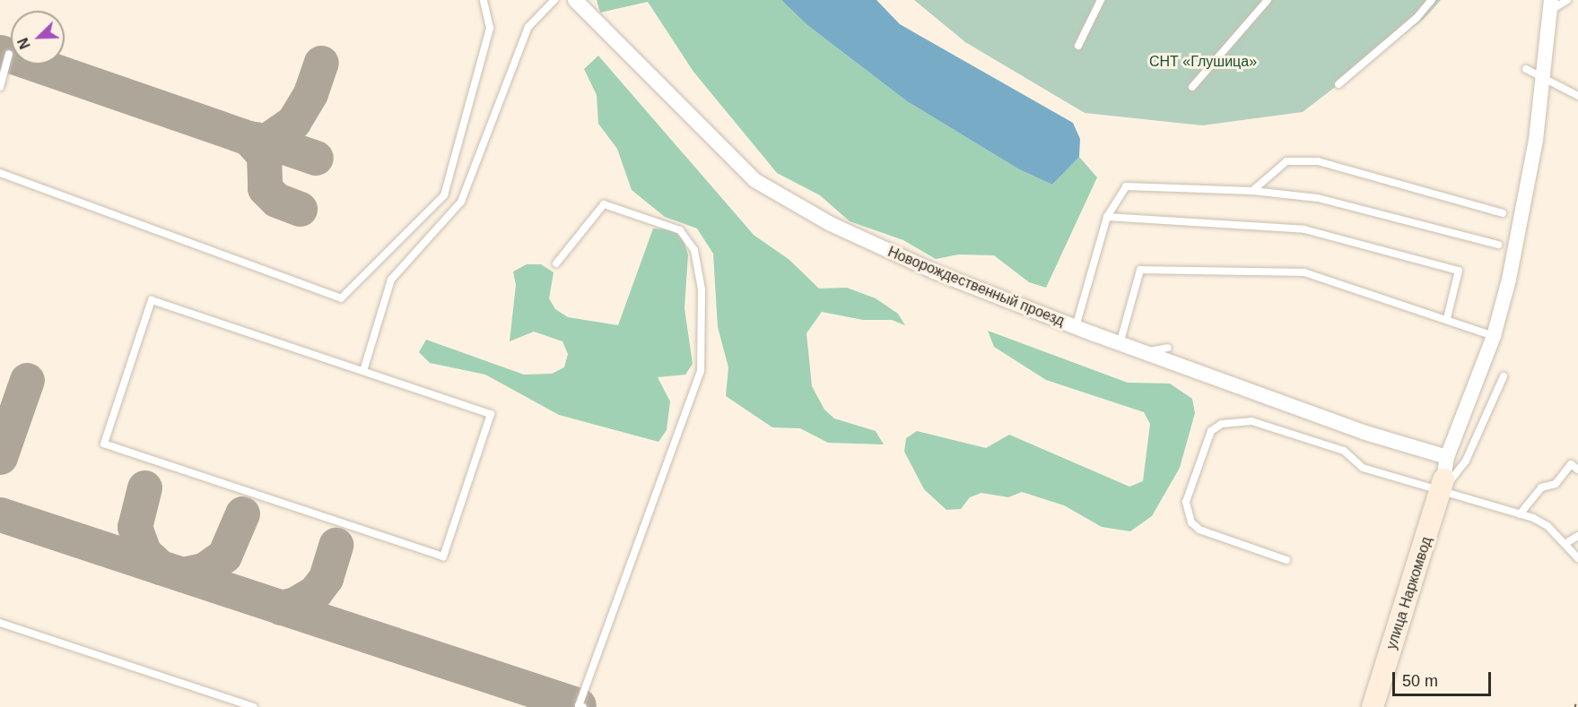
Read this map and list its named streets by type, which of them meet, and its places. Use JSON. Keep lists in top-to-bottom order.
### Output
{
  "streets": {
    "street": ["Новорождественный проезд", "улица Наркомвод"]
  },
  "parks": ["СНТ «Глушица»"],
  "scale_bar": "50 m",
  "north": "bottom left"
}
